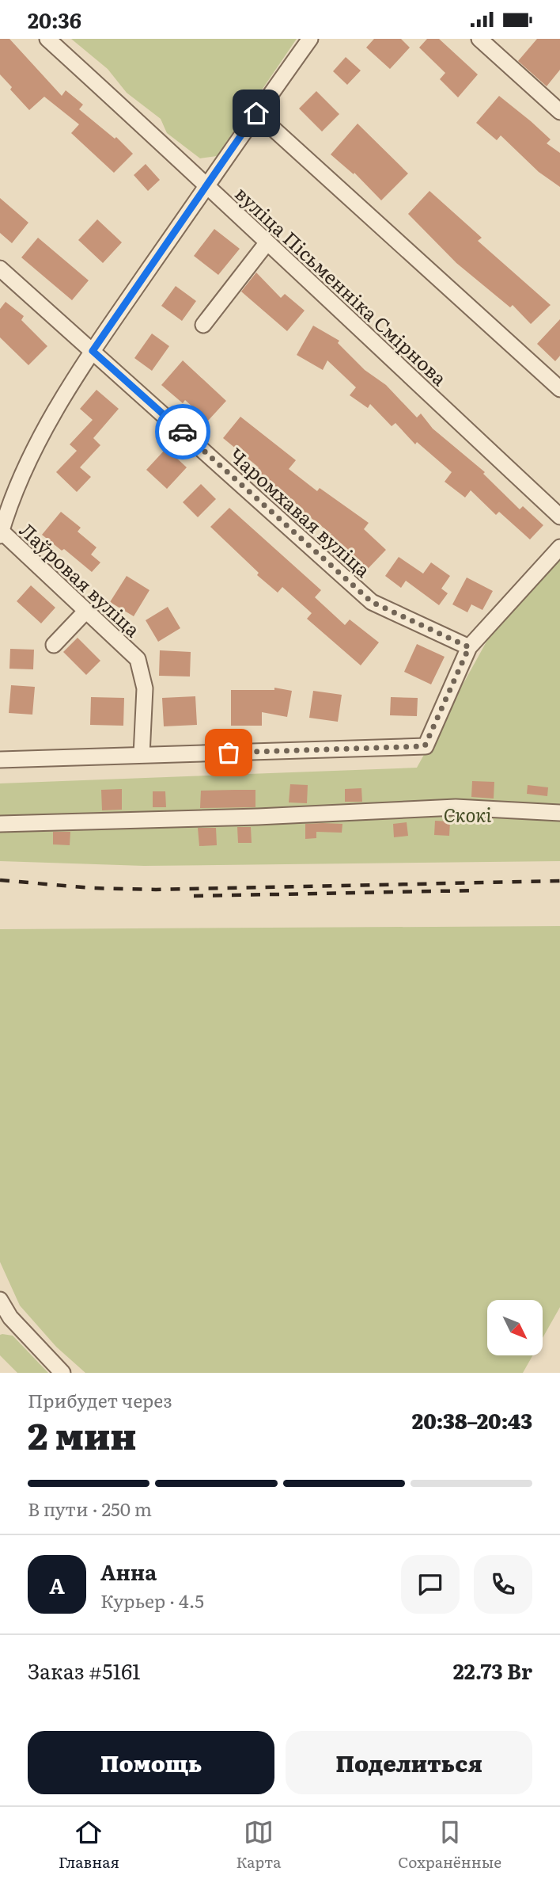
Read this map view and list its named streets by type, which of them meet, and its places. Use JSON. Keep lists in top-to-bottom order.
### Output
{
  "streets": {
    "street": ["вуліца Пісьменніка Смірнова", "Чаромхавая вуліца", "Лаўровая вуліца"]
  },
  "parks": ["Скокі"],
  "north": "bottom right",
  "page": {
    "status": "20:36",
    "heading": ["2 мин", "Прибудет через", "20:38–20:43"],
    "panel": [
      "Анна",
      "Курьер · 4.5",
      "Заказ #5161",
      "22.73 Br"
    ],
    "bar": "В пути · 250 m",
    "round": "А",
    "buttons": ["Помощь", "Поделиться"],
    "tabs": ["Главная", "Карта", "Сохранённые"]
  }
}
